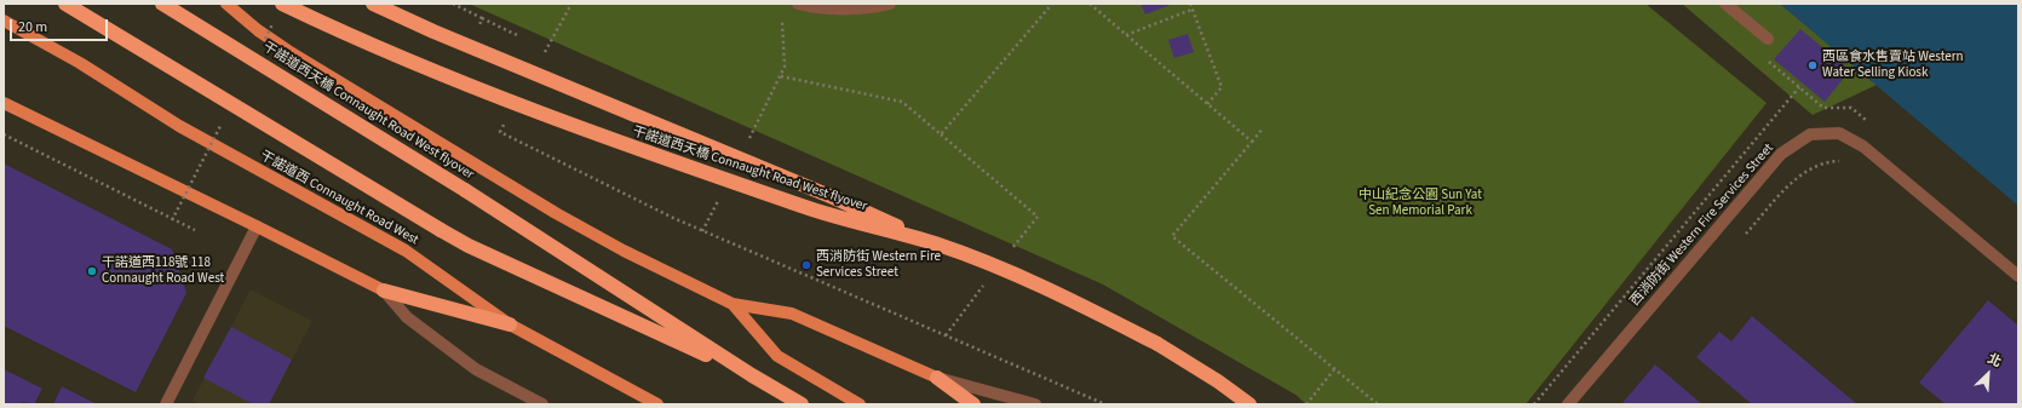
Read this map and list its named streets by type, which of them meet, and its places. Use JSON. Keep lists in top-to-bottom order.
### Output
{
  "streets": {
    "highway": ["干諾道西天橋 Connaught Road West flyover"],
    "main road": ["干諾道西 Connaught Road West"],
    "street": ["西消防街 Western Fire Services Street"]
  },
  "parks": ["中山紀念公園 Sun Yat Sen Memorial Park"],
  "places": ["西區食水售賣站 Western Water Selling Kiosk", "西消防街 Western Fire Services Street", "干諾道西118號 118 Connaught Road West"],
  "scale_bar": "20 m",
  "north": "top right"
}
